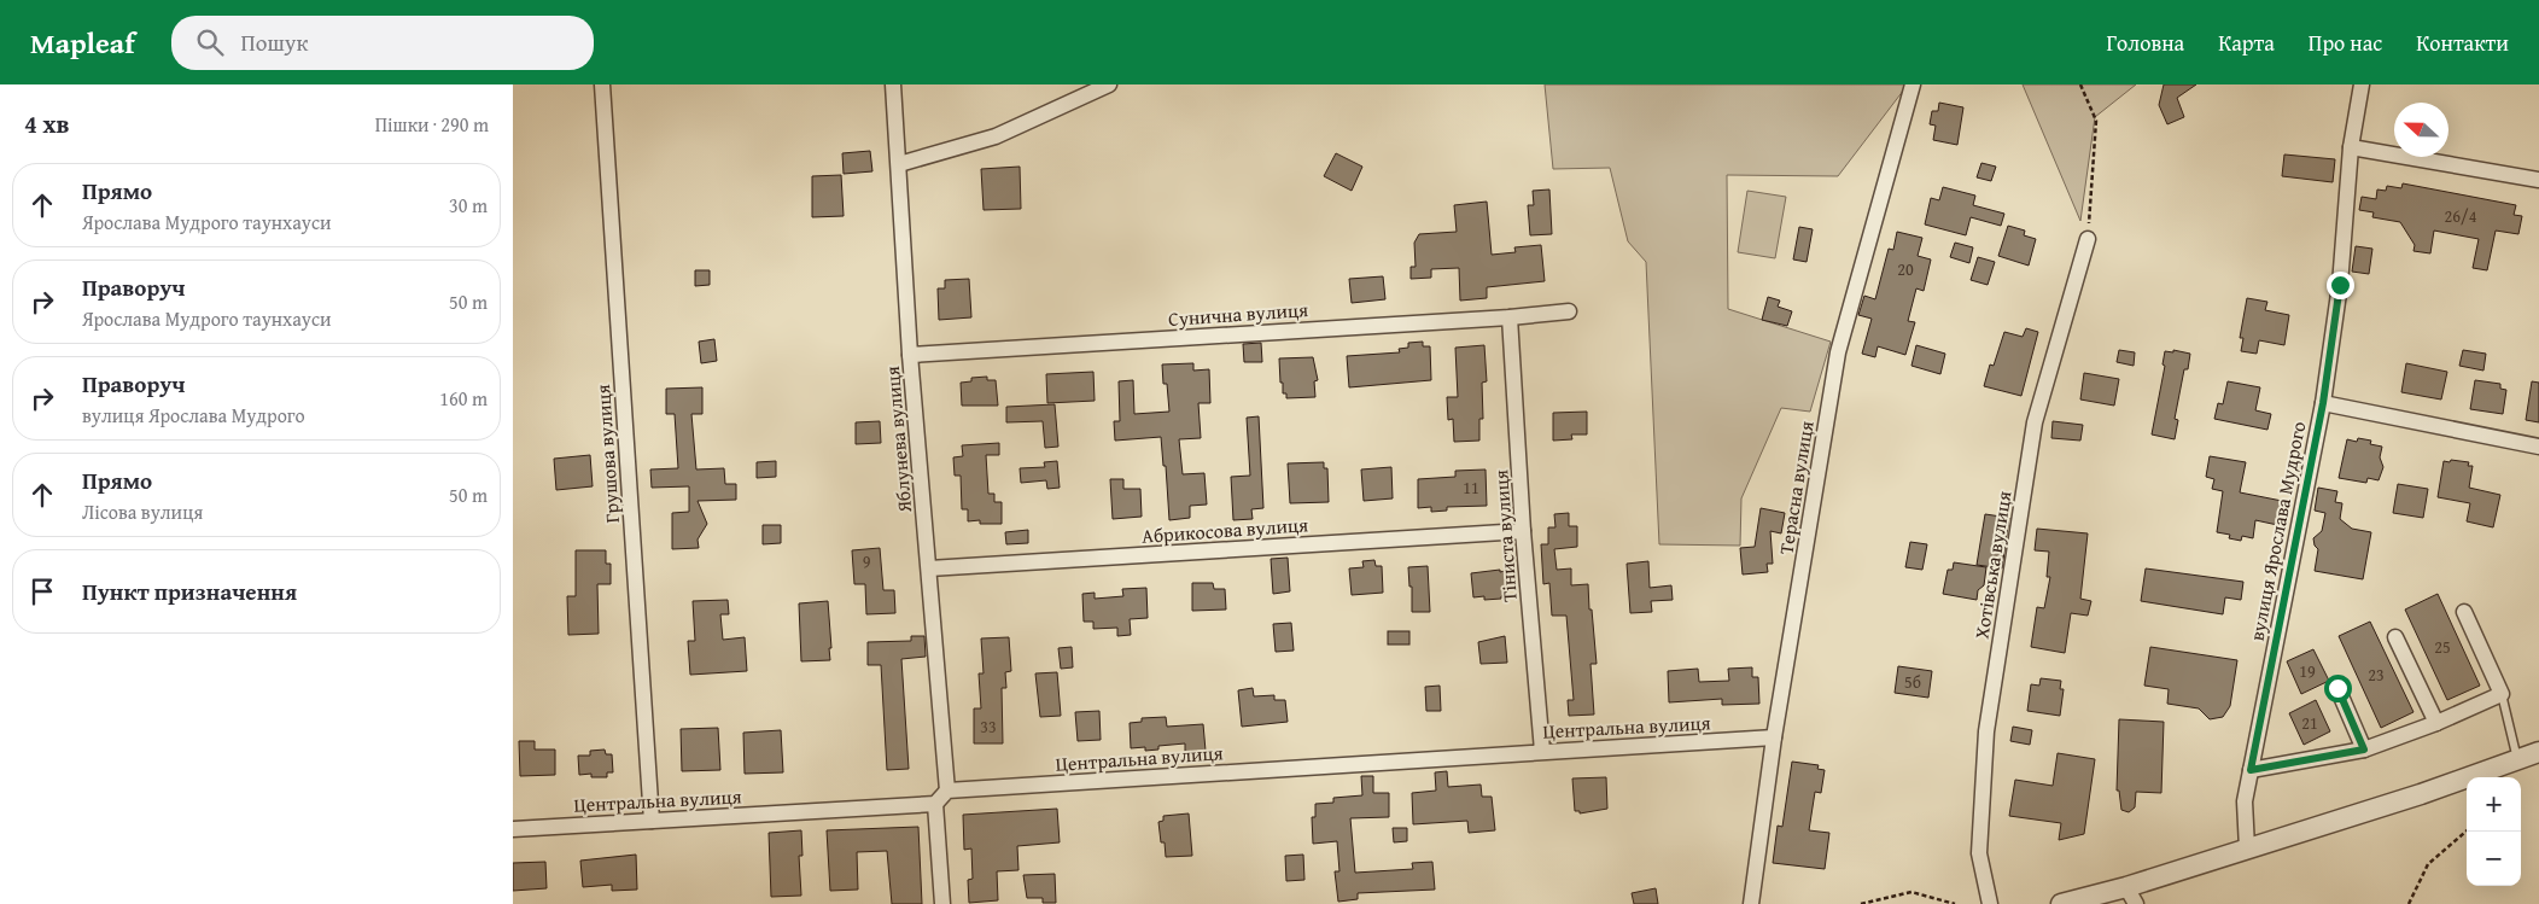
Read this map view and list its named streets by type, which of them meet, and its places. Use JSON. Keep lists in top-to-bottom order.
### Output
{
  "streets": {
    "street": [
      "Сунична вулиця",
      "Яблунева вулиця",
      "Грушова вулиця",
      "Терасна вулиця",
      "Абрикосова вулиця",
      "вулиця Ярослава Мудрого",
      "Тіниста вулиця",
      "Хотівська вулиця",
      "Центральна вулиця"
    ]
  },
  "crossings": [
    ["Сунична вулиця", "Яблунева вулиця"],
    ["Сунична вулиця", "Тіниста вулиця"],
    ["Яблунева вулиця", "Абрикосова вулиця"],
    ["Яблунева вулиця", "Центральна вулиця"],
    ["Грушова вулиця", "Центральна вулиця"],
    ["Терасна вулиця", "Центральна вулиця"],
    ["Абрикосова вулиця", "Тіниста вулиця"],
    ["Тіниста вулиця", "Центральна вулиця"]
  ],
  "house_numbers": [
    "26/4",
    "20",
    "11",
    "9",
    "25",
    "19",
    "23",
    "5б",
    "21",
    "33"
  ],
  "north": "left",
  "page": {
    "header": "Mapleaf",
    "search": "Пошук",
    "nav": [
      "Головна",
      "Карта",
      "Про нас",
      "Контакти"
    ],
    "heading": ["4 хв", "Пішки · 290 m"],
    "list": [
      ["Прямо", "Ярослава Мудрого таунхауси", "30 m"],
      ["Праворуч", "Ярослава Мудрого таунхауси", "50 m"],
      ["Праворуч", "вулиця Ярослава Мудрого", "160 m"],
      ["Прямо", "Лісова вулиця", "50 m"],
      "Пункт призначення"
    ],
    "map_buttons": ["+", "−"]
  }
}
